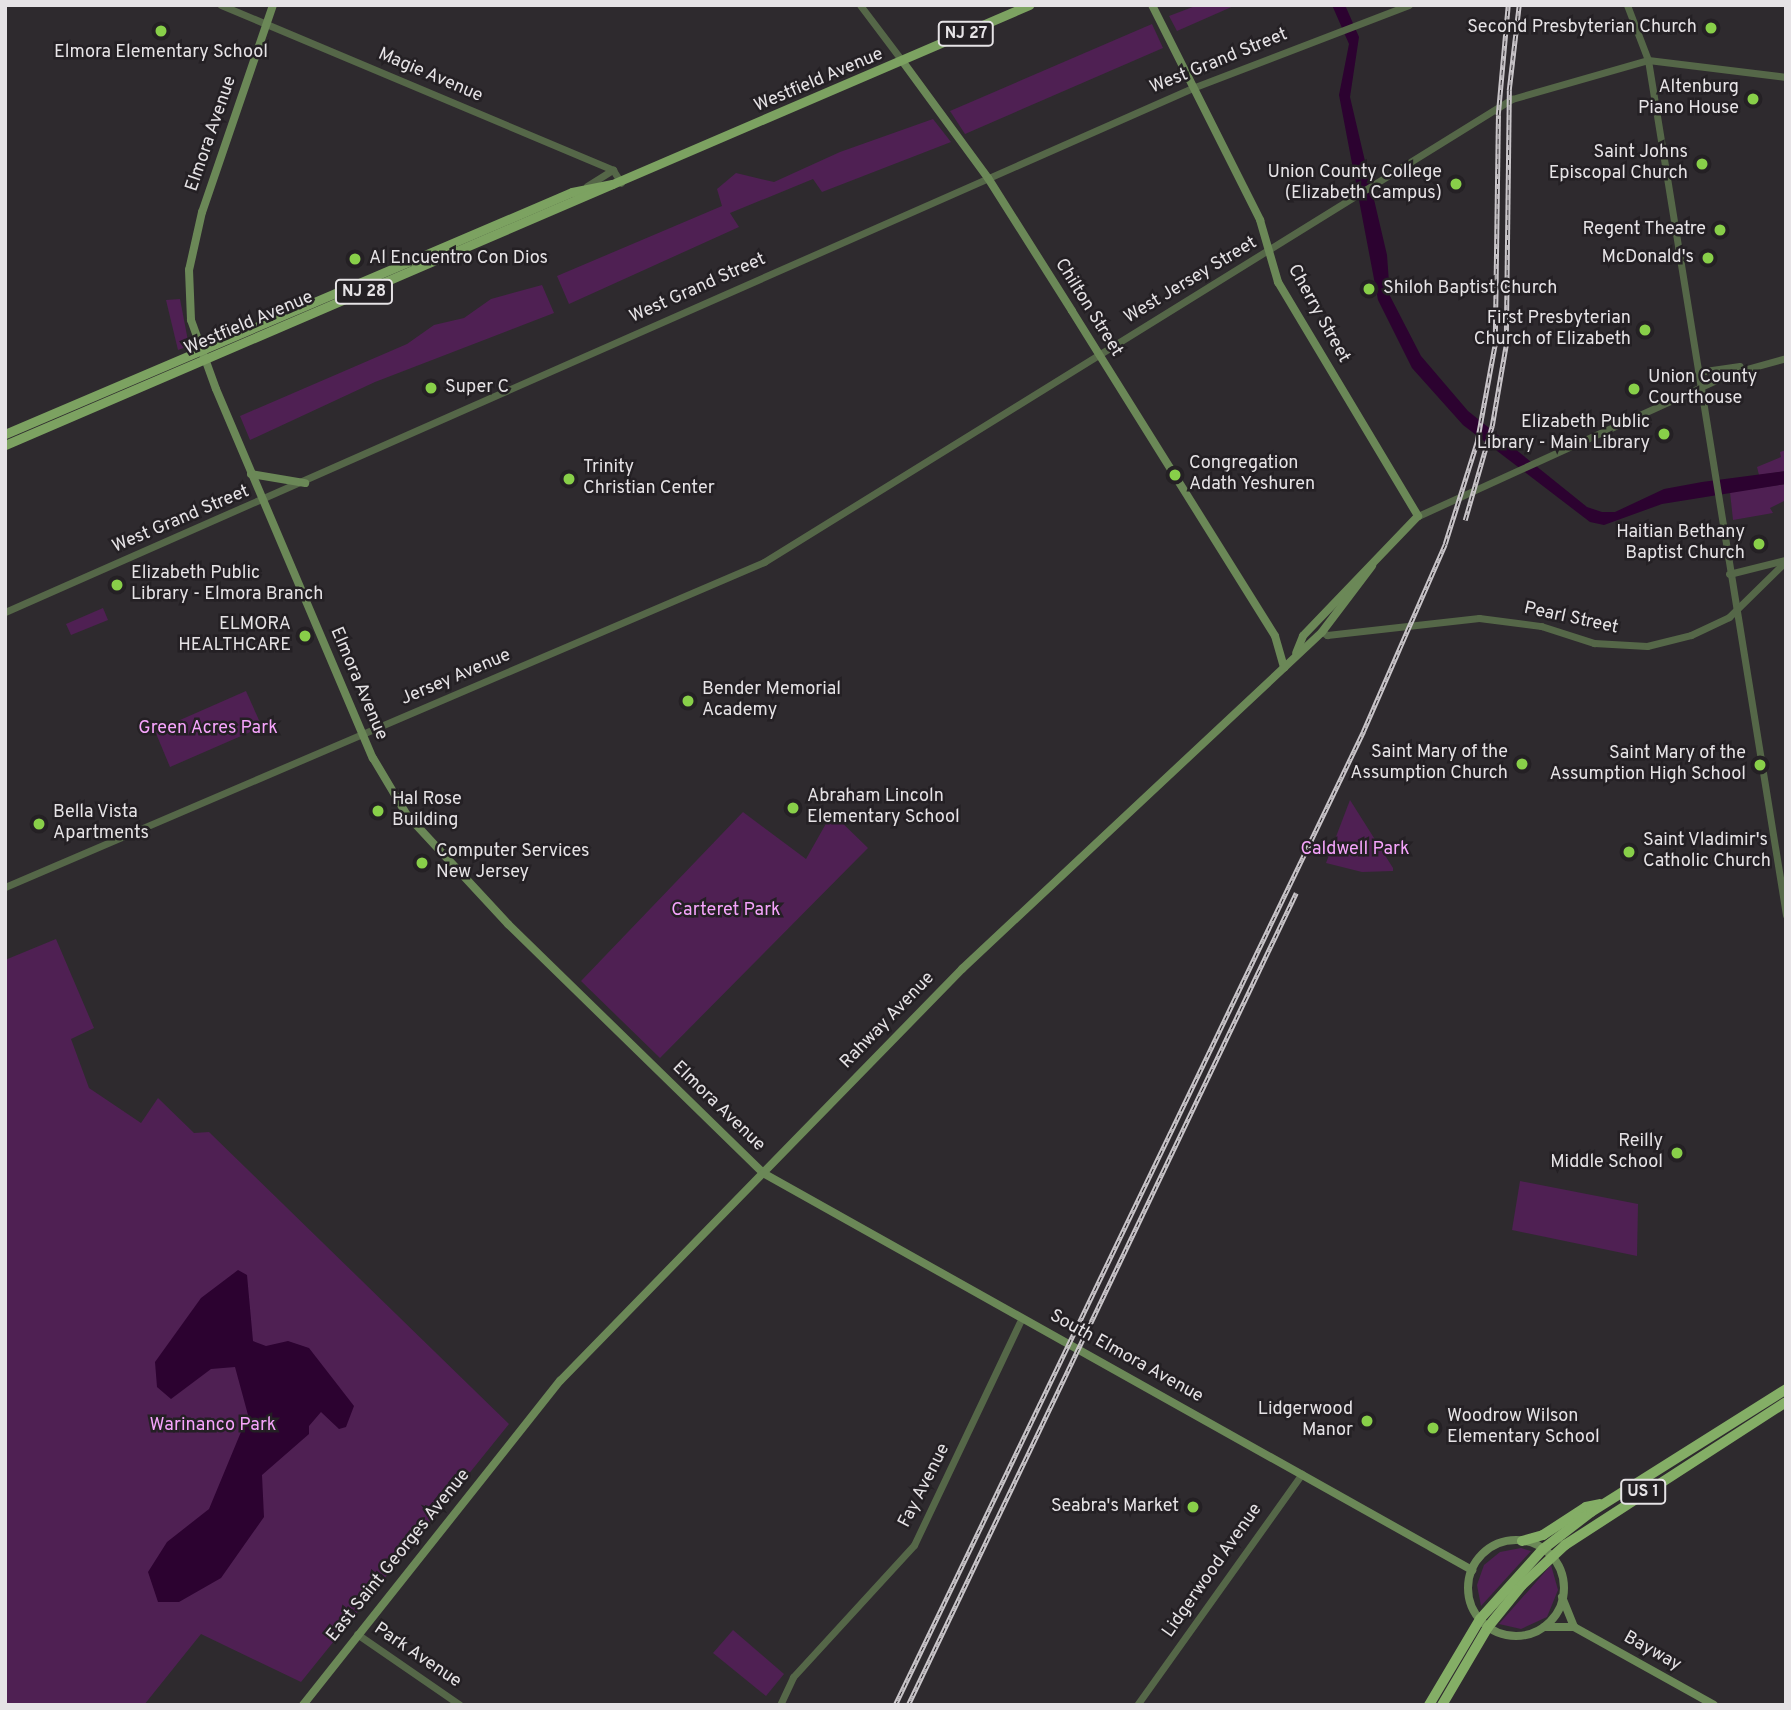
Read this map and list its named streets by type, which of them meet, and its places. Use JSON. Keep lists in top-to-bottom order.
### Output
{
  "streets": {
    "highway": ["US 1"],
    "main road": [
      "NJ 27",
      "Westfield Avenue",
      "Elmora Avenue",
      "NJ 28",
      "Chilton Street",
      "Cherry Street",
      "Rahway Avenue",
      "South Elmora Avenue",
      "East Saint Georges Avenue",
      "Bayway"
    ],
    "street": [
      "West Grand Street",
      "Magie Avenue",
      "West Jersey Street",
      "Pearl Street",
      "Jersey Avenue",
      "Fay Avenue",
      "Lidgerwood Avenue",
      "Park Avenue"
    ]
  },
  "crossings": [
    ["West Grand Street", "Elmora Avenue"],
    ["West Grand Street", "Chilton Street"],
    ["West Grand Street", "Cherry Street"],
    ["Magie Avenue", "Elmora Avenue"],
    ["Westfield Avenue", "Elmora Avenue"],
    ["Westfield Avenue", "Chilton Street"],
    ["Elmora Avenue", "Jersey Avenue"],
    ["Elmora Avenue", "Rahway Avenue"],
    ["Elmora Avenue", "South Elmora Avenue"],
    ["West Jersey Street", "Chilton Street"],
    ["West Jersey Street", "Cherry Street"],
    ["West Jersey Street", "Jersey Avenue"],
    ["Chilton Street", "Rahway Avenue"],
    ["Cherry Street", "Rahway Avenue"],
    ["Pearl Street", "Rahway Avenue"],
    ["Rahway Avenue", "South Elmora Avenue"],
    ["Rahway Avenue", "East Saint Georges Avenue"],
    ["South Elmora Avenue", "Fay Avenue"],
    ["South Elmora Avenue", "Lidgerwood Avenue"],
    ["US 1", "Bayway"],
    ["East Saint Georges Avenue", "Park Avenue"]
  ],
  "parks": [
    "Green Acres Park",
    "Caldwell Park",
    "Carteret Park",
    "Warinanco Park"
  ],
  "places": [
    "Second Presbyterian Church",
    "Elmora Elementary School",
    "Altenburg Piano House",
    "Saint Johns Episcopal Church",
    "Union County College (Elizabeth Campus)",
    "Regent Theatre",
    "McDonald's",
    "Al Encuentro Con Dios",
    "Shiloh Baptist Church",
    "First Presbyterian Church of Elizabeth",
    "Super C",
    "Union County Courthouse",
    "Elizabeth Public Library - Main Library",
    "Congregation Adath Yeshuren",
    "Trinity Christian Center",
    "Haitian Bethany Baptist Church",
    "Elizabeth Public Library - Elmora Branch",
    "ELMORA HEALTHCARE",
    "Bender Memorial Academy",
    "Saint Mary of the Assumption Church",
    "Saint Mary of the Assumption High School",
    "Abraham Lincoln Elementary School",
    "Hal Rose Building",
    "Bella Vista Apartments",
    "Saint Vladimir's Catholic Church",
    "Computer Services New Jersey",
    "Reilly Middle School",
    "Lidgerwood Manor",
    "Woodrow Wilson Elementary School",
    "Seabra's Market"
  ]
}
